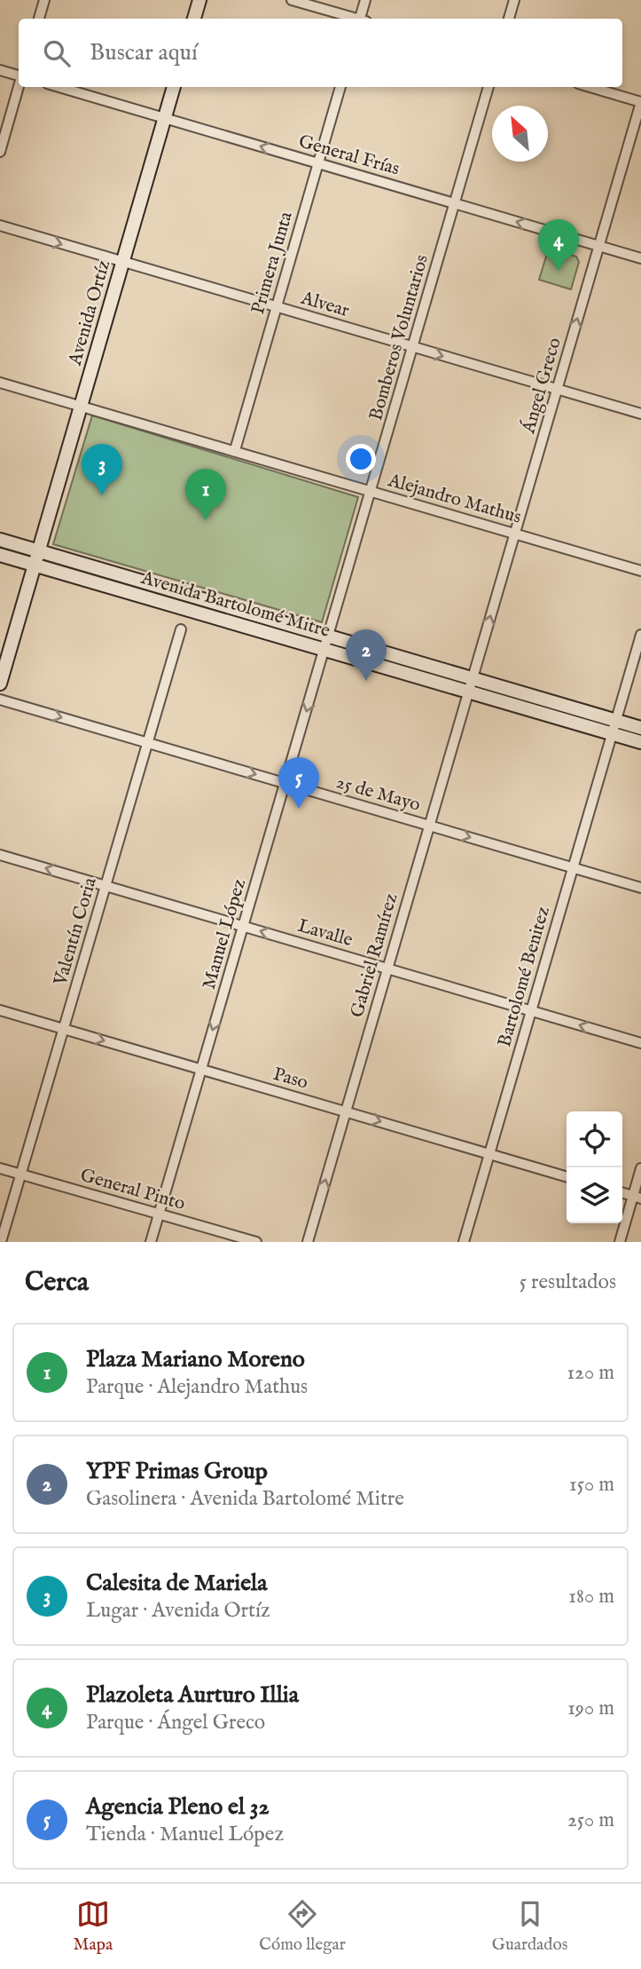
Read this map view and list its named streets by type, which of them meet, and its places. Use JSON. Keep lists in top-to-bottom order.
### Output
{
  "streets": {
    "main road": ["Avenida Ortíz", "Avenida Bartolomé Mitre"],
    "street": [
      "General Frías",
      "Primera Junta",
      "Alvear",
      "Bomberos Voluntarios",
      "Ángel Greco",
      "Alejandro Mathus",
      "25 de Mayo",
      "Valentín Coria",
      "Lavalle",
      "Manuel López",
      "Gabriel Ramírez",
      "Bartolomé Benitez",
      "Paso",
      "General Pinto"
    ]
  },
  "crossings": [
    ["General Frías", "Primera Junta"],
    ["General Frías", "Avenida Ortíz"],
    ["General Frías", "Bomberos Voluntarios"],
    ["General Frías", "Ángel Greco"],
    ["Primera Junta", "Alvear"],
    ["Primera Junta", "Alejandro Mathus"],
    ["Alvear", "Avenida Ortíz"],
    ["Alvear", "Bomberos Voluntarios"],
    ["Alvear", "Ángel Greco"],
    ["Avenida Ortíz", "Alejandro Mathus"],
    ["Avenida Ortíz", "Avenida Bartolomé Mitre"],
    ["Bomberos Voluntarios", "Alejandro Mathus"],
    ["Bomberos Voluntarios", "Avenida Bartolomé Mitre"],
    ["Bomberos Voluntarios", "Manuel López"],
    ["Ángel Greco", "Alejandro Mathus"],
    ["Ángel Greco", "Avenida Bartolomé Mitre"],
    ["Ángel Greco", "Gabriel Ramírez"],
    ["Avenida Bartolomé Mitre", "Manuel López"],
    ["Avenida Bartolomé Mitre", "Gabriel Ramírez"],
    ["Avenida Bartolomé Mitre", "Bartolomé Benitez"],
    ["25 de Mayo", "Valentín Coria"],
    ["25 de Mayo", "Manuel López"],
    ["25 de Mayo", "Gabriel Ramírez"],
    ["25 de Mayo", "Bartolomé Benitez"],
    ["Valentín Coria", "Lavalle"],
    ["Valentín Coria", "Paso"],
    ["Valentín Coria", "General Pinto"],
    ["Lavalle", "Manuel López"],
    ["Lavalle", "Gabriel Ramírez"],
    ["Lavalle", "Bartolomé Benitez"],
    ["Manuel López", "Paso"],
    ["Manuel López", "General Pinto"],
    ["Gabriel Ramírez", "Paso"],
    ["Bartolomé Benitez", "Paso"]
  ],
  "one_way": [
    "General Frías",
    "Alvear",
    "Ángel Greco",
    "25 de Mayo",
    "Lavalle",
    "Manuel López",
    "Paso"
  ],
  "north": "top left",
  "page": {
    "search": "Buscar aquí",
    "pins": [
      "4",
      "3",
      "1",
      "2",
      "5"
    ],
    "heading": ["Cerca", "5 resultados"],
    "list": [
      {
        "mark": "1",
        "name": "Plaza Mariano Moreno",
        "note": "Parque · Alejandro Mathus",
        "value": "120 m"
      },
      {
        "mark": "2",
        "name": "YPF Primas Group",
        "note": "Gasolinera · Avenida Bartolomé Mitre",
        "value": "150 m"
      },
      {
        "mark": "3",
        "name": "Calesita de Mariela",
        "note": "Lugar · Avenida Ortíz",
        "value": "180 m"
      },
      {
        "mark": "4",
        "name": "Plazoleta Aurturo Illia",
        "note": "Parque · Ángel Greco",
        "value": "190 m"
      },
      {
        "mark": "5",
        "name": "Agencia Pleno el 32",
        "note": "Tienda · Manuel López",
        "value": "250 m"
      }
    ],
    "nav": ["Mapa", "Cómo llegar", "Guardados"]
  }
}
